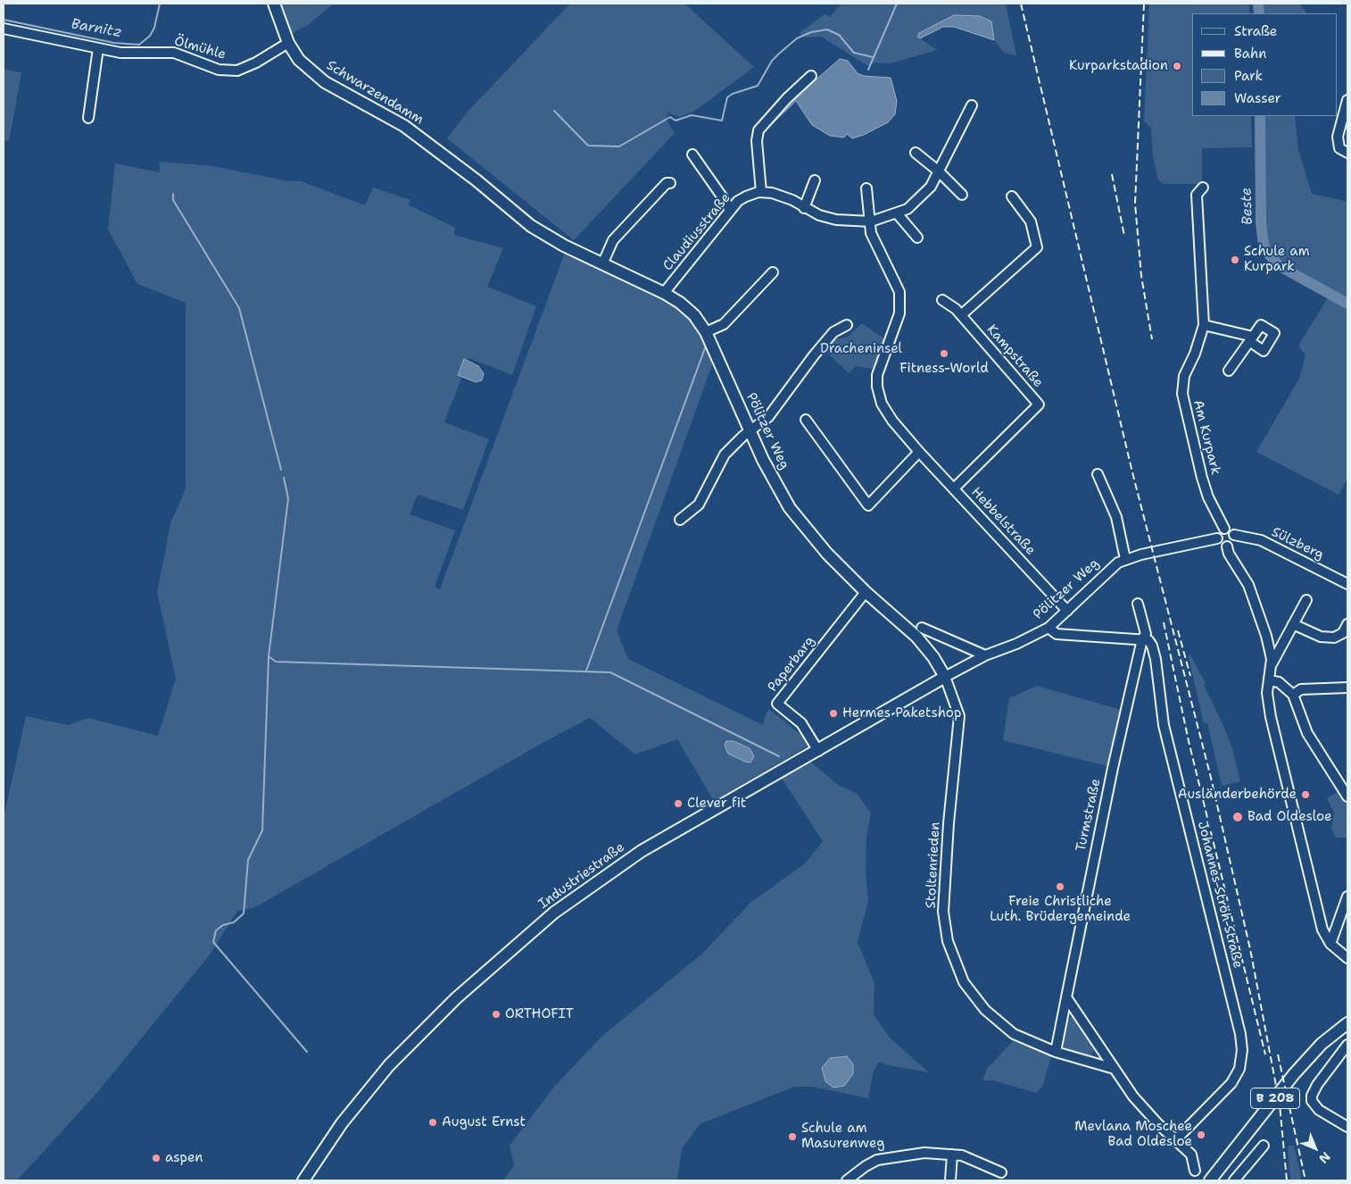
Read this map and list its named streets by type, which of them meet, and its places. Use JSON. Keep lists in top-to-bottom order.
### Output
{
  "streets": {
    "main road": [
      "Schwarzendamm",
      "Pölitzer Weg",
      "Industriestraße",
      "B 208"
    ],
    "street": [
      "Ölmühle",
      "Claudiusstraße",
      "Kampstraße",
      "Am Kurpark",
      "Hebbelstraße",
      "Sülzberg",
      "Paperbarg",
      "Turmstraße",
      "Stoltenrieden",
      "Johannes-Ströh-Straße"
    ]
  },
  "crossings": [
    ["Ölmühle", "Schwarzendamm"],
    ["Schwarzendamm", "Pölitzer Weg"],
    ["Claudiusstraße", "Pölitzer Weg"],
    ["Kampstraße", "Hebbelstraße"],
    ["Pölitzer Weg", "Am Kurpark"],
    ["Pölitzer Weg", "Hebbelstraße"],
    ["Pölitzer Weg", "Sülzberg"],
    ["Pölitzer Weg", "Paperbarg"],
    ["Pölitzer Weg", "Stoltenrieden"],
    ["Pölitzer Weg", "Industriestraße"],
    ["Am Kurpark", "Sülzberg"],
    ["Paperbarg", "Industriestraße"],
    ["Turmstraße", "Stoltenrieden"],
    ["Turmstraße", "Johannes-Ströh-Straße"],
    ["Stoltenrieden", "Industriestraße"]
  ],
  "water": ["Barnitz", "Beste"],
  "parks": ["Dracheninsel"],
  "places": [
    "Kurparkstadion",
    "Schule am Kurpark",
    "Fitness-World",
    "Hermes Paketshop",
    "Ausländerbehörde",
    "Clever fit",
    "Bad Oldesloe",
    "Freie Christliche Luth. Brüdergemeinde",
    "ORTHOFIT",
    "August Ernst",
    "Mevlana Moschee Bad Oldesloe",
    "Schule am Masurenweg",
    "aspen"
  ],
  "legend": [
    "Straße",
    "Bahn",
    "Park",
    "Wasser"
  ],
  "north": "bottom right"
}
